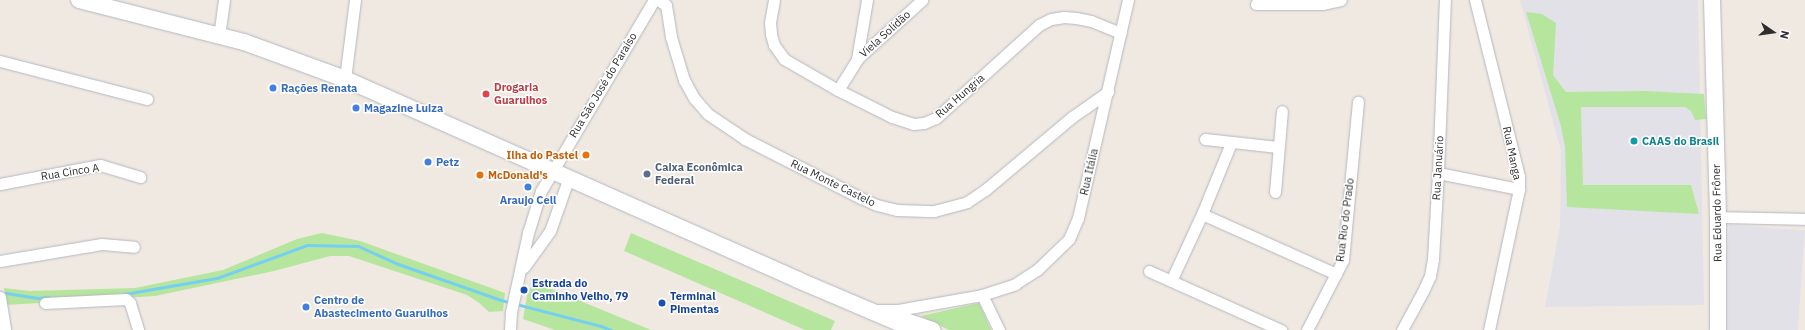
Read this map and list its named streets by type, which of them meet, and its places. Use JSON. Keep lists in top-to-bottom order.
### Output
{
  "streets": {
    "main road": ["Rua Eduardo Frôner"],
    "street": [
      "Viela Solidão",
      "Rua São José do Paraíso",
      "Rua Hungria",
      "Rua Manga",
      "Rua Januário",
      "Rua Cinco A",
      "Rua Itália",
      "Rua Monte Castelo",
      "Rua Rio do Prado"
    ]
  },
  "crossings": [
    ["Viela Solidão", "Rua Hungria"],
    ["Rua Hungria", "Rua Itália"],
    ["Rua Itália", "Rua Monte Castelo"]
  ],
  "places": [
    "Rações Renata",
    "Drogaria Guarulhos",
    "Magazine Luiza",
    "CAAS do Brasil",
    "Ilha do Pastel",
    "Petz",
    "Caixa Econômica Federal",
    "McDonald's",
    "Araujo Cell",
    "Estrada do Caminho Velho, 79",
    "Terminal Pimentas",
    "Centro de Abastecimento Guarulhos"
  ],
  "north": "right"
}
